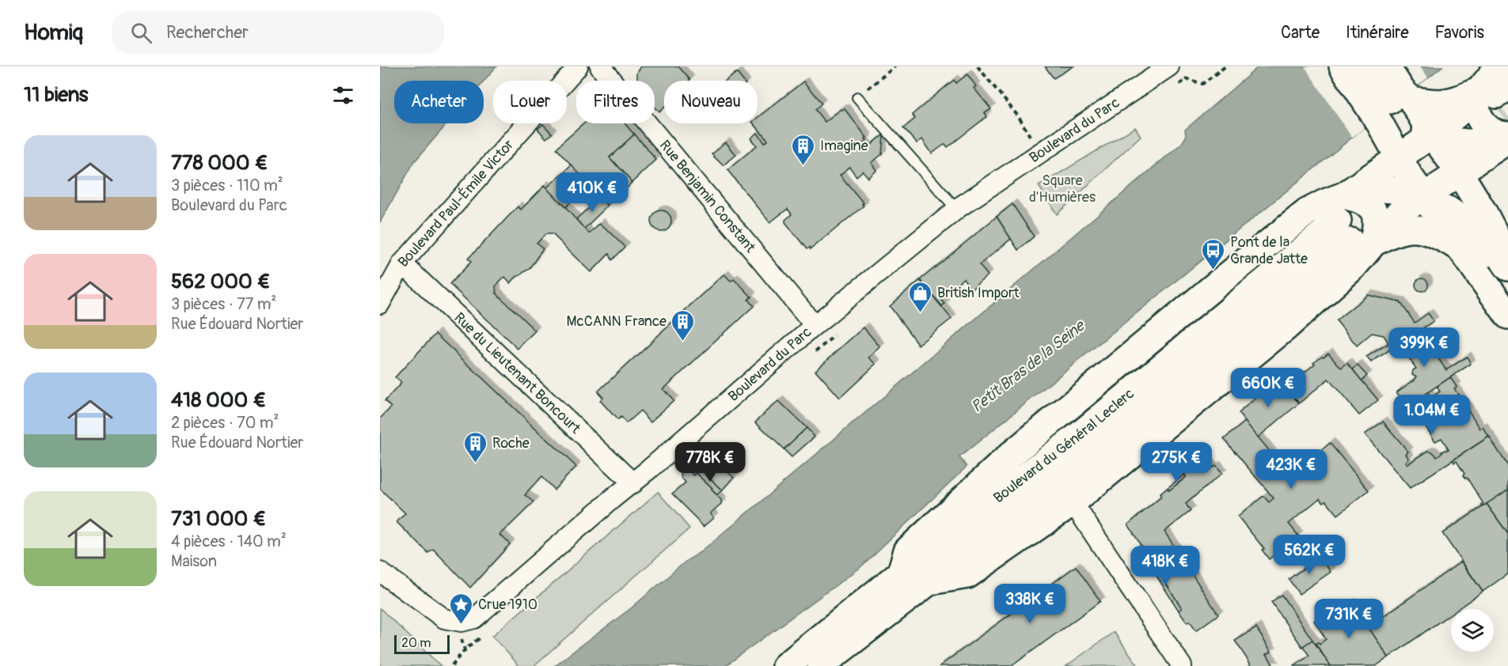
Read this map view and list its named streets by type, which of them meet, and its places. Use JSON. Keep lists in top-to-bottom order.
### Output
{
  "streets": {
    "main road": ["Boulevard du Général Leclerc"],
    "street": [
      "Boulevard du Parc",
      "Rue Benjamin Constant",
      "Boulevard Paul-Émile Victor",
      "Rue du Lieutenant Boncourt"
    ]
  },
  "crossings": [
    ["Boulevard du Parc", "Rue Benjamin Constant"],
    ["Boulevard du Parc", "Rue du Lieutenant Boncourt"],
    ["Boulevard Paul-Émile Victor", "Rue du Lieutenant Boncourt"]
  ],
  "water": ["Petit Bras de la Seine"],
  "parks": ["Square d'Humières"],
  "places": {
    "building": ["Imagine", "McCANN France", "Roche"],
    "bus stop": ["Pont de la Grande Jatte"],
    "shop": ["British Import"],
    "place": ["Crue 1910"]
  },
  "scale_bar": "20 m",
  "page": {
    "header": "Homiq",
    "search": "Rechercher",
    "nav": ["Carte", "Itinéraire", "Favoris"],
    "heading": "11 biens",
    "chip": [
      "Acheter",
      "Louer",
      "Filtres",
      "Nouveau"
    ],
    "list": [
      {
        "name": "778 000 €",
        "note": "3 pièces · 110 m² · Boulevard du Parc"
      },
      {
        "name": "562 000 €",
        "note": "3 pièces · 77 m² · Rue Édouard Nortier"
      },
      {
        "name": "418 000 €",
        "note": "2 pièces · 70 m² · Rue Édouard Nortier"
      },
      {
        "name": "731 000 €",
        "note": "4 pièces · 140 m² · Maison"
      }
    ],
    "price": [
      "410K €",
      "399K €",
      "660K €",
      "1.04M €",
      "778K €",
      "275K €",
      "423K €",
      "562K €",
      "418K €",
      "338K €",
      "731K €"
    ],
    "scale": "20 m"
  }
}
